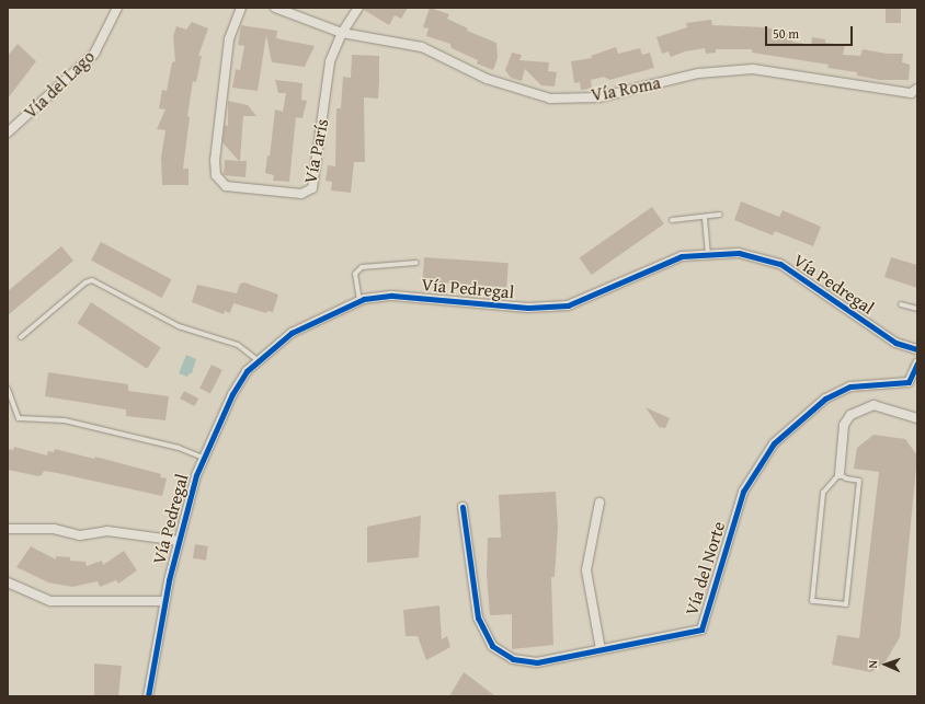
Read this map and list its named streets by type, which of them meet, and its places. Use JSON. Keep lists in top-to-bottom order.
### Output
{
  "streets": {
    "street": [
      "Vía del Lago",
      "Vía Roma",
      "Vía París",
      "Vía Pedregal",
      "Vía del Norte"
    ]
  },
  "crossings": [
    ["Vía Roma", "Vía París"]
  ],
  "scale_bar": "50 m",
  "north": "left"
}
